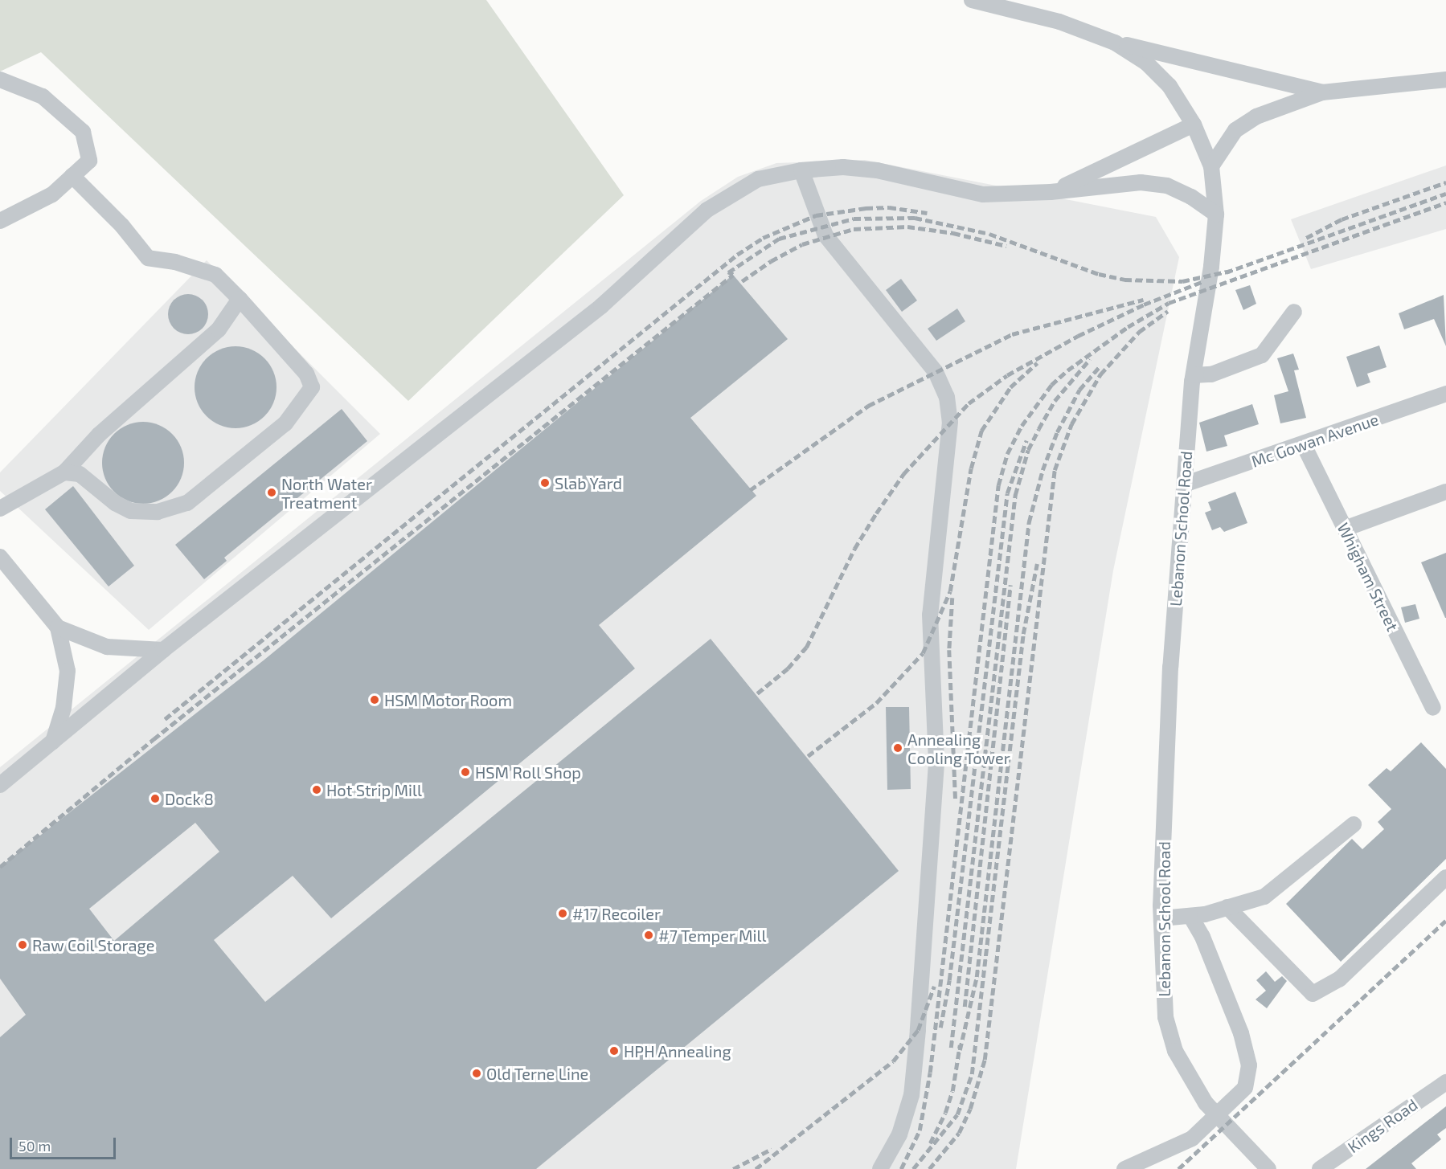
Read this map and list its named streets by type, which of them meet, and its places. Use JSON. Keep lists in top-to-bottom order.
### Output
{
  "streets": {
    "street": [
      "Mc Gowan Avenue",
      "Lebanon School Road",
      "Whigham Street",
      "Kings Road"
    ]
  },
  "crossings": [
    ["Mc Gowan Avenue", "Lebanon School Road"],
    ["Mc Gowan Avenue", "Whigham Street"]
  ],
  "places": [
    "Slab Yard",
    "North Water Treatment",
    "HSM Motor Room",
    "Annealing Cooling Tower",
    "HSM Roll Shop",
    "Hot Strip Mill",
    "Dock 8",
    "#17 Recoiler",
    "#7 Temper Mill",
    "Raw Coil Storage",
    "HPH Annealing",
    "Old Terne Line"
  ],
  "scale_bar": "50 m"
}
